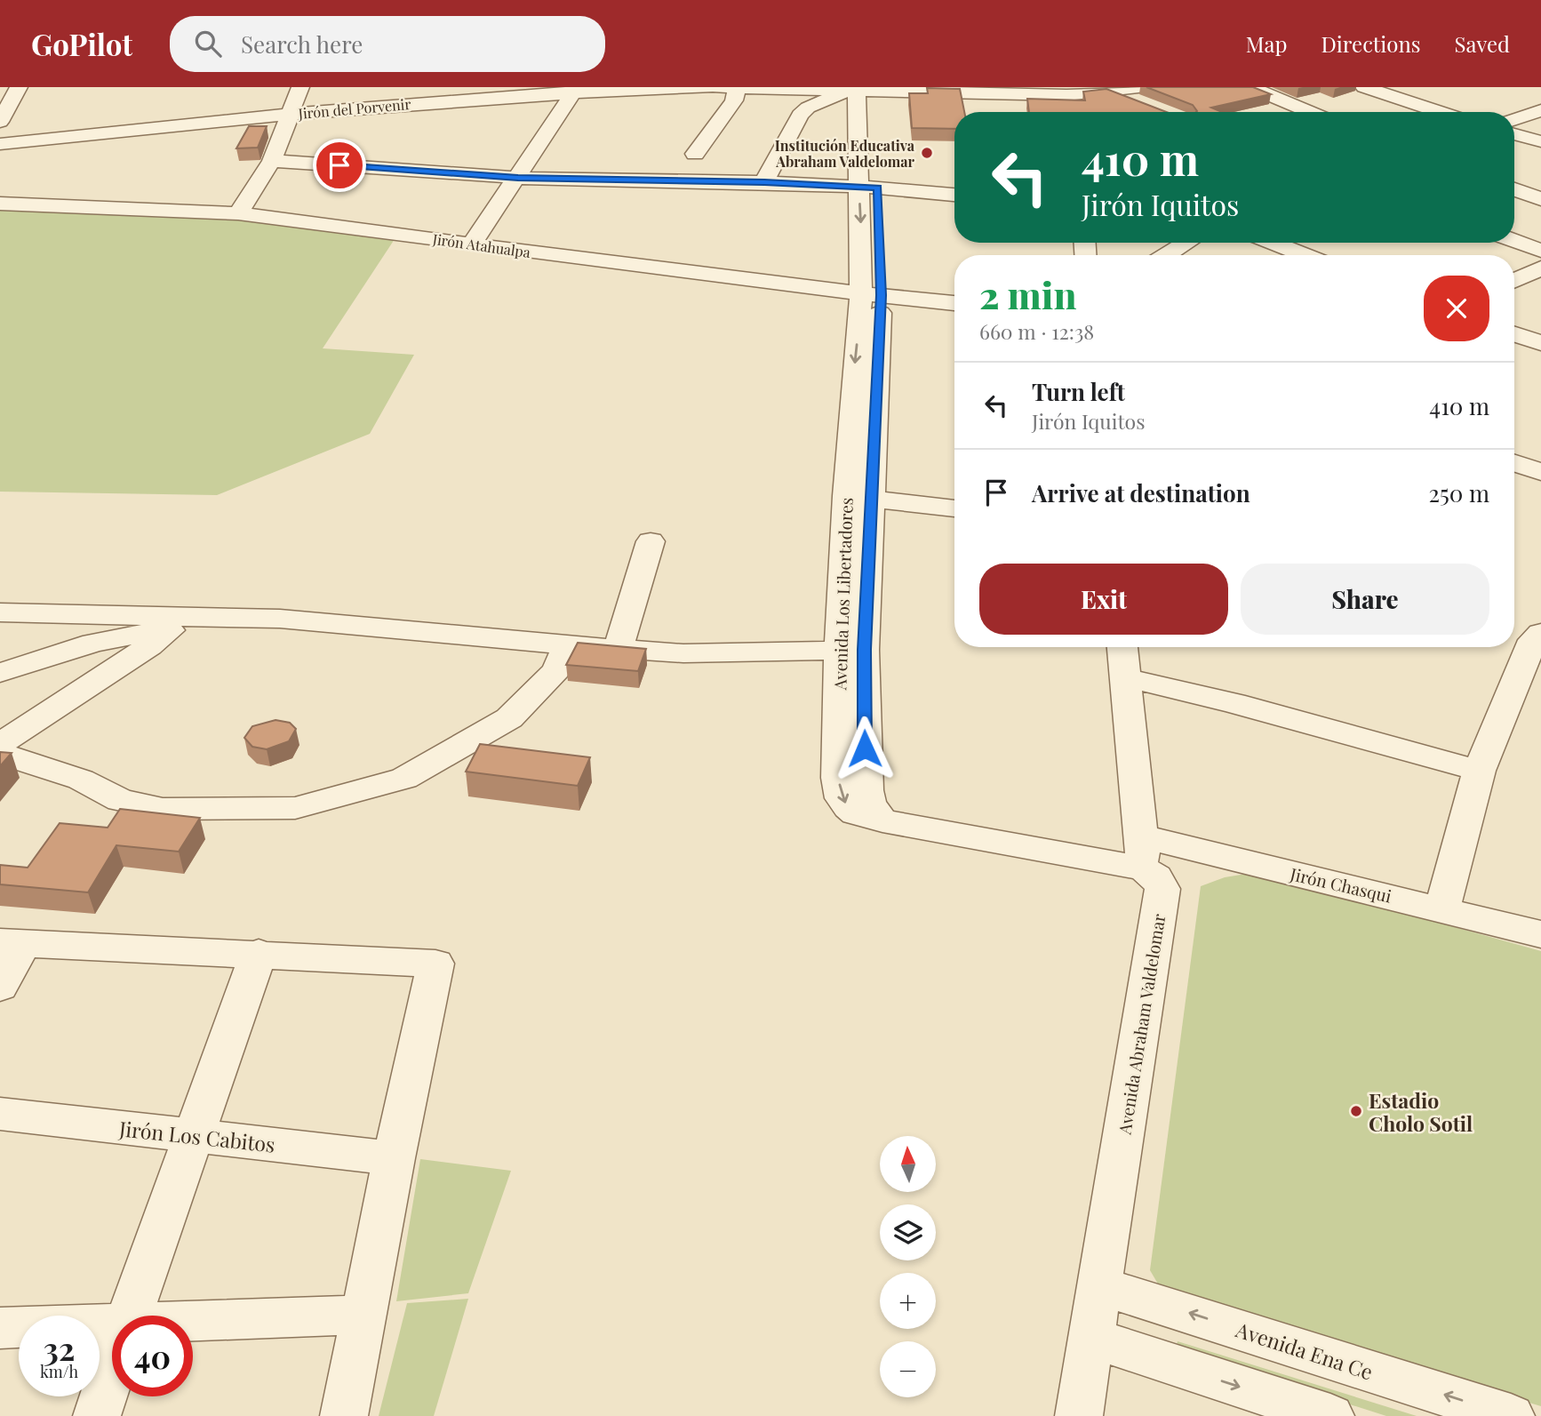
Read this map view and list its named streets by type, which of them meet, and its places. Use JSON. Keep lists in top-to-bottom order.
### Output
{
  "streets": {
    "street": [
      "Jirón del Porvenir",
      "Jirón Atahualpa",
      "Avenida Los Libertadores",
      "Jirón Chasqui",
      "Avenida Abraham Valdelomar",
      "Jirón Los Cabitos",
      "Avenida Ena Ce"
    ]
  },
  "crossings": [
    ["Jirón Atahualpa", "Avenida Los Libertadores"],
    ["Avenida Los Libertadores", "Jirón Chasqui"],
    ["Jirón Chasqui", "Avenida Abraham Valdelomar"],
    ["Avenida Abraham Valdelomar", "Avenida Ena Ce"]
  ],
  "places": ["Institución Educativa Abraham Valdelomar", "Estadio Cholo Sotil"],
  "north": "top",
  "page": {
    "header": "GoPilot",
    "search": "Search here",
    "nav": ["Map", "Directions", "Saved"],
    "turn": ["410 m", "Jirón Iquitos"],
    "heading": ["2 min", "660 m · 12:38"],
    "list": [
      {
        "name": "Turn left",
        "note": "Jirón Iquitos",
        "value": "410 m"
      },
      {
        "name": "Arrive at destination",
        "value": "250 m"
      }
    ],
    "buttons": ["Exit", "Share"],
    "map_buttons": ["+", "−"],
    "speed": "32 km/h",
    "limit": "40"
  }
}
